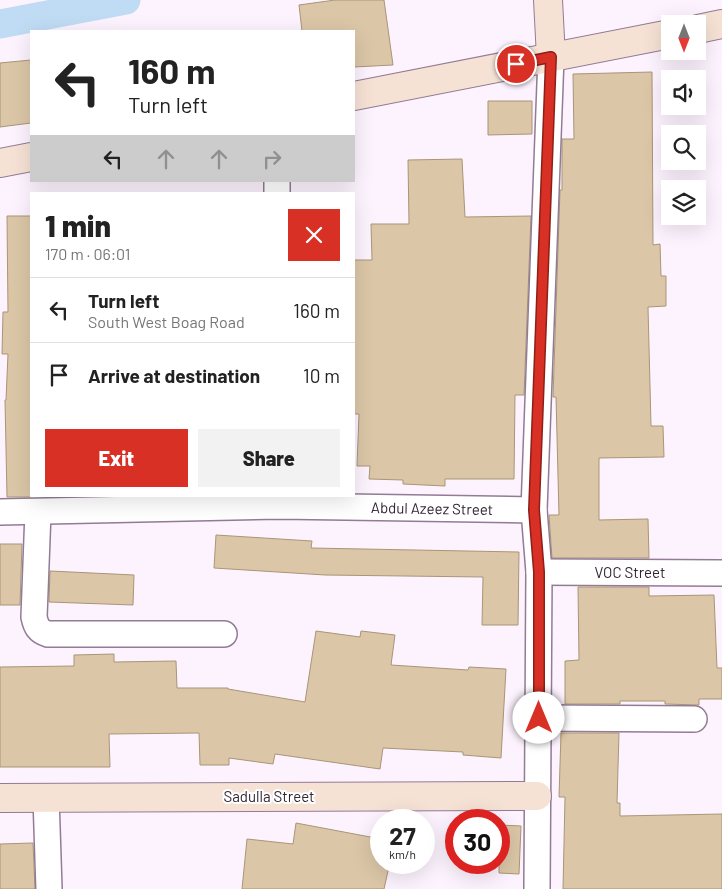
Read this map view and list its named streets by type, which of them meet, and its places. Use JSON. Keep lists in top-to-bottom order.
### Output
{
  "streets": {
    "street": ["Abdul Azeez Street", "VOC Street", "Sadulla Street"]
  },
  "north": "bottom",
  "page": {
    "turn": ["160 m", "Turn left"],
    "heading": ["1 min", "170 m · 06:01"],
    "list": [
      {
        "name": "Turn left",
        "note": "South West Boag Road",
        "value": "160 m"
      },
      {
        "name": "Arrive at destination",
        "value": "10 m"
      }
    ],
    "buttons": ["Exit", "Share"],
    "speed": "27 km/h",
    "limit": "30"
  }
}
